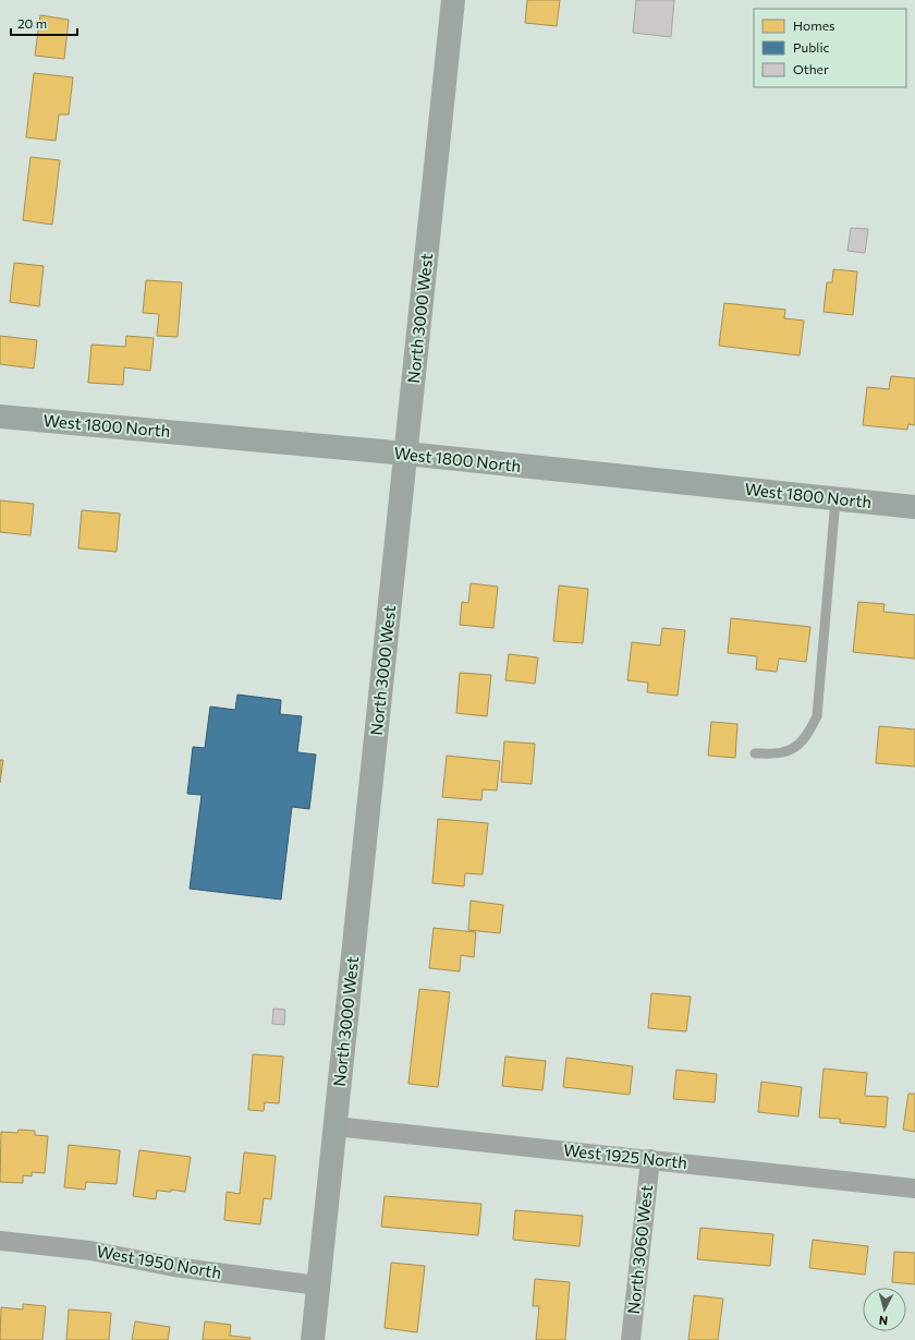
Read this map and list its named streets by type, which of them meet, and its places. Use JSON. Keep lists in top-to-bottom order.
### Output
{
  "streets": {
    "main road": ["North 3000 West", "West 1800 North"],
    "street": ["West 1925 North", "North 3060 West", "West 1950 North"]
  },
  "crossings": [
    ["North 3000 West", "West 1800 North"],
    ["North 3000 West", "West 1925 North"],
    ["North 3000 West", "West 1950 North"],
    ["West 1925 North", "North 3060 West"]
  ],
  "legend": ["Homes", "Public", "Other"],
  "scale_bar": "20 m",
  "north": "bottom"
}
